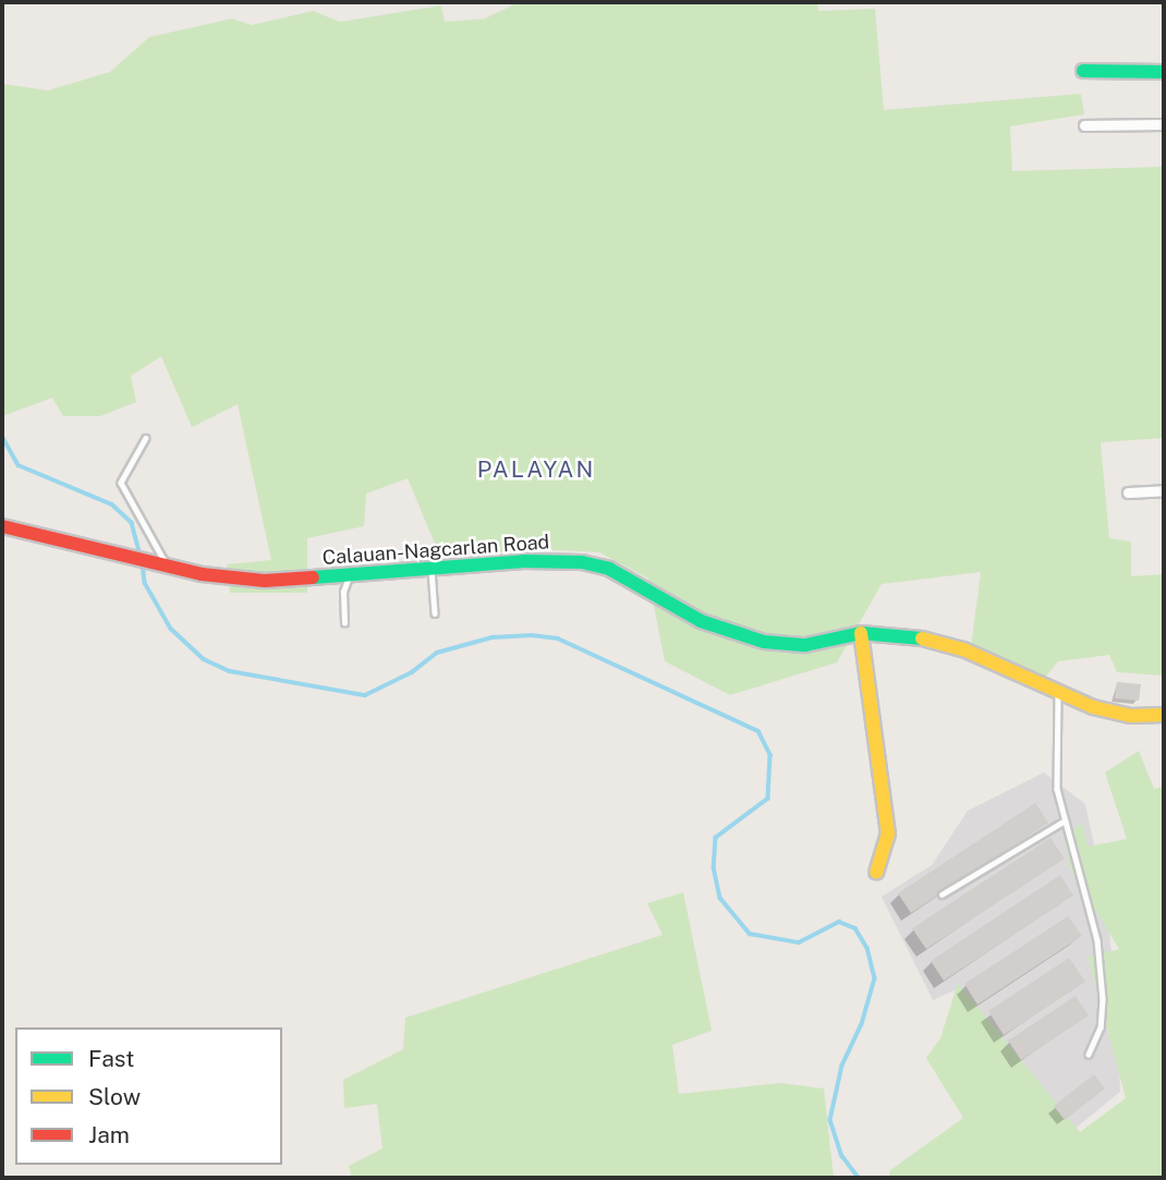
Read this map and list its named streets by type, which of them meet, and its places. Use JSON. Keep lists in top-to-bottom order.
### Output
{
  "streets": {
    "main road": ["Calauan-Nagcarlan Road"]
  },
  "districts": ["PALAYAN"],
  "legend": ["Fast", "Slow", "Jam"]
}
